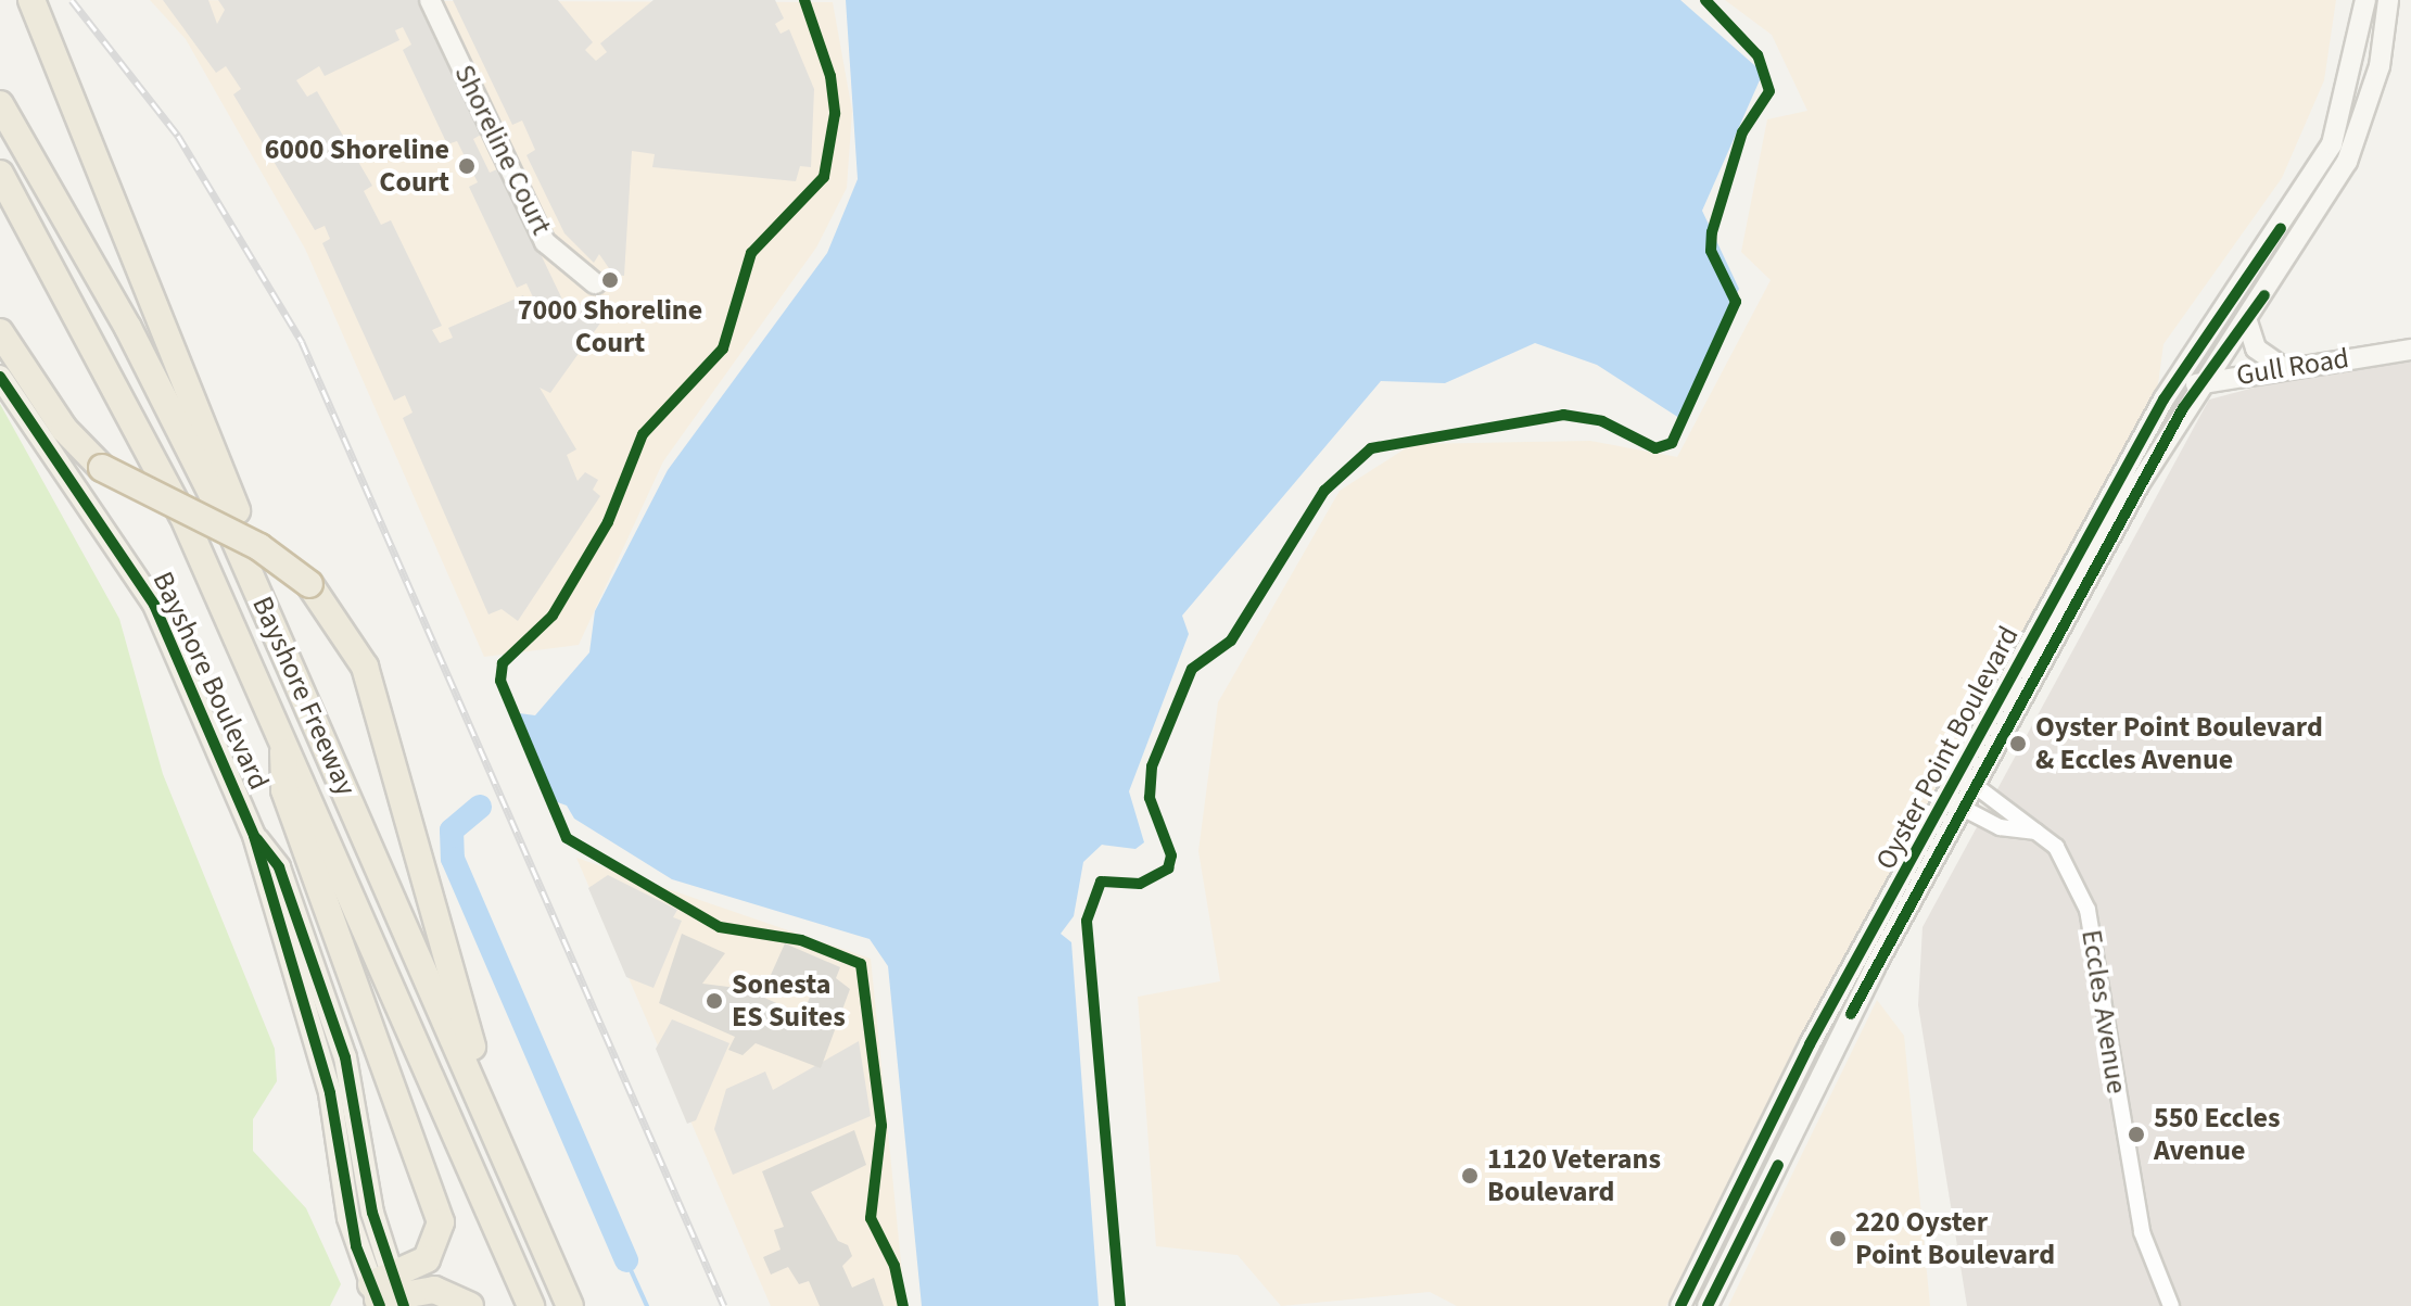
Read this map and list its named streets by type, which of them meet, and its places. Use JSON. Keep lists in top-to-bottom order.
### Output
{
  "streets": {
    "highway": ["Bayshore Freeway"],
    "main road": ["Bayshore Boulevard"],
    "street": [
      "Shoreline Court",
      "Gull Road",
      "Oyster Point Boulevard",
      "Eccles Avenue"
    ]
  },
  "crossings": [
    ["Gull Road", "Oyster Point Boulevard"],
    ["Oyster Point Boulevard", "Eccles Avenue"]
  ],
  "places": [
    "6000 Shoreline Court",
    "7000 Shoreline Court",
    "Oyster Point Boulevard & Eccles Avenue",
    "Sonesta ES Suites",
    "550 Eccles Avenue",
    "1120 Veterans Boulevard",
    "220 Oyster Point Boulevard"
  ]
}
